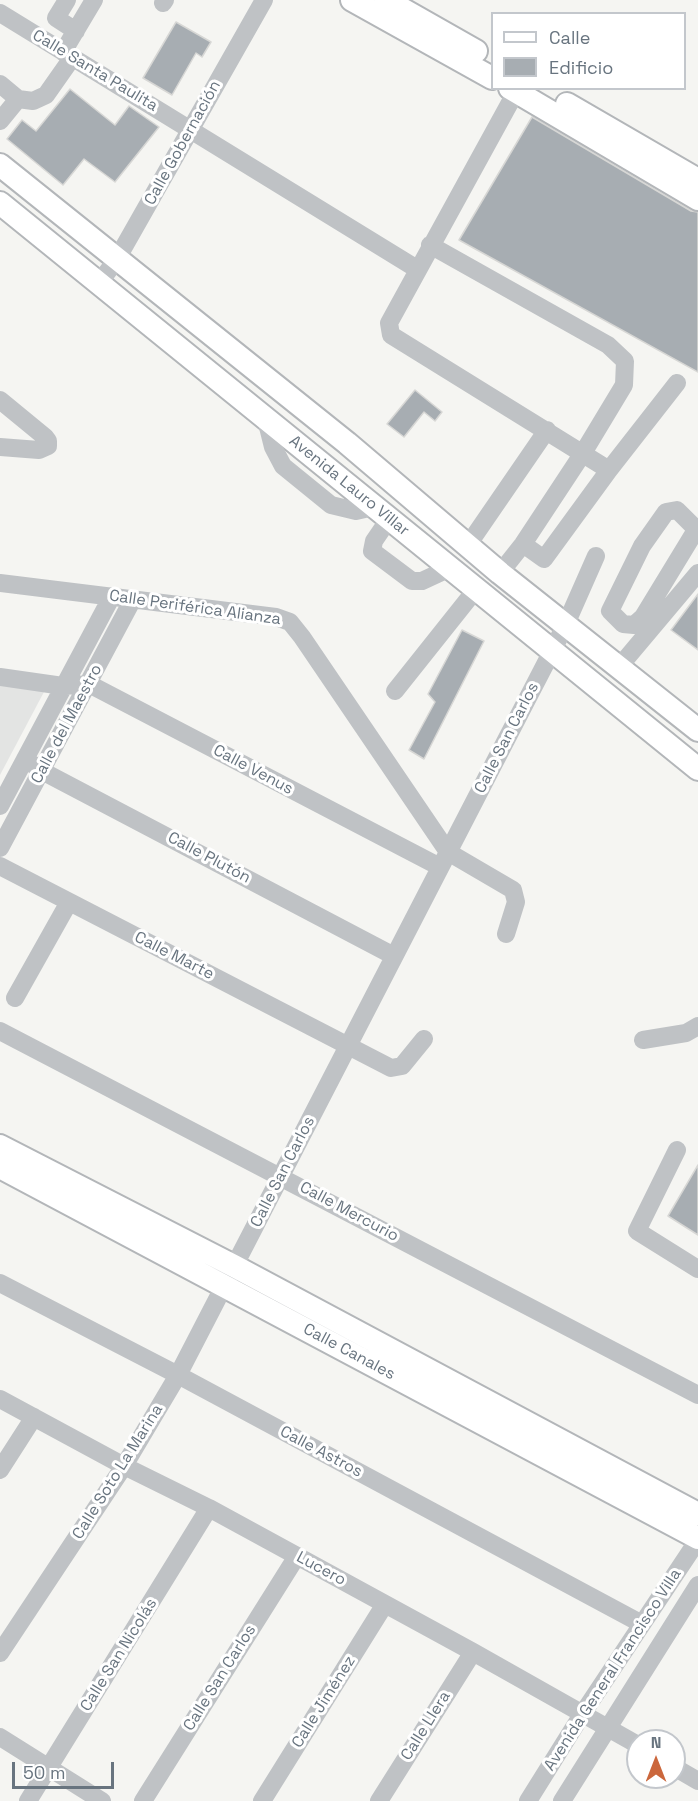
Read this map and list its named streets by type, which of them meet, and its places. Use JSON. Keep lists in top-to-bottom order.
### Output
{
  "streets": {
    "main road": ["Avenida Lauro Villar", "Calle Canales"],
    "street": [
      "Calle Santa Paulita",
      "Calle Gobernación",
      "Calle Periférica Alianza",
      "Calle del Maestro",
      "Calle San Carlos",
      "Calle Venus",
      "Calle Plutón",
      "Calle Marte",
      "Calle Mercurio",
      "Calle Astros",
      "Calle Soto La Marina",
      "Lucero",
      "Calle San Nicolás",
      "Avenida General Francisco Villa",
      "Calle Jiménez",
      "Calle Llera"
    ]
  },
  "crossings": [
    ["Calle Santa Paulita", "Calle Gobernación"],
    ["Calle Gobernación", "Avenida Lauro Villar"],
    ["Avenida Lauro Villar", "Calle San Carlos"],
    ["Calle Periférica Alianza", "Calle del Maestro"],
    ["Calle Periférica Alianza", "Calle San Carlos"],
    ["Calle Periférica Alianza", "Calle Venus"],
    ["Calle del Maestro", "Calle Venus"],
    ["Calle del Maestro", "Calle Plutón"],
    ["Calle San Carlos", "Calle Venus"],
    ["Calle San Carlos", "Calle Plutón"],
    ["Calle San Carlos", "Calle Marte"],
    ["Calle San Carlos", "Calle Mercurio"],
    ["Calle San Carlos", "Calle Canales"],
    ["Calle San Carlos", "Calle Soto La Marina"],
    ["Calle San Carlos", "Lucero"],
    ["Calle Canales", "Calle Soto La Marina"],
    ["Calle Canales", "Avenida General Francisco Villa"],
    ["Calle Astros", "Calle Soto La Marina"],
    ["Calle Astros", "Avenida General Francisco Villa"],
    ["Calle Soto La Marina", "Lucero"],
    ["Lucero", "Calle San Nicolás"],
    ["Lucero", "Avenida General Francisco Villa"],
    ["Lucero", "Calle Jiménez"],
    ["Lucero", "Calle Llera"]
  ],
  "legend": ["Calle", "Edificio"],
  "scale_bar": "50 m",
  "north": "top"
}
